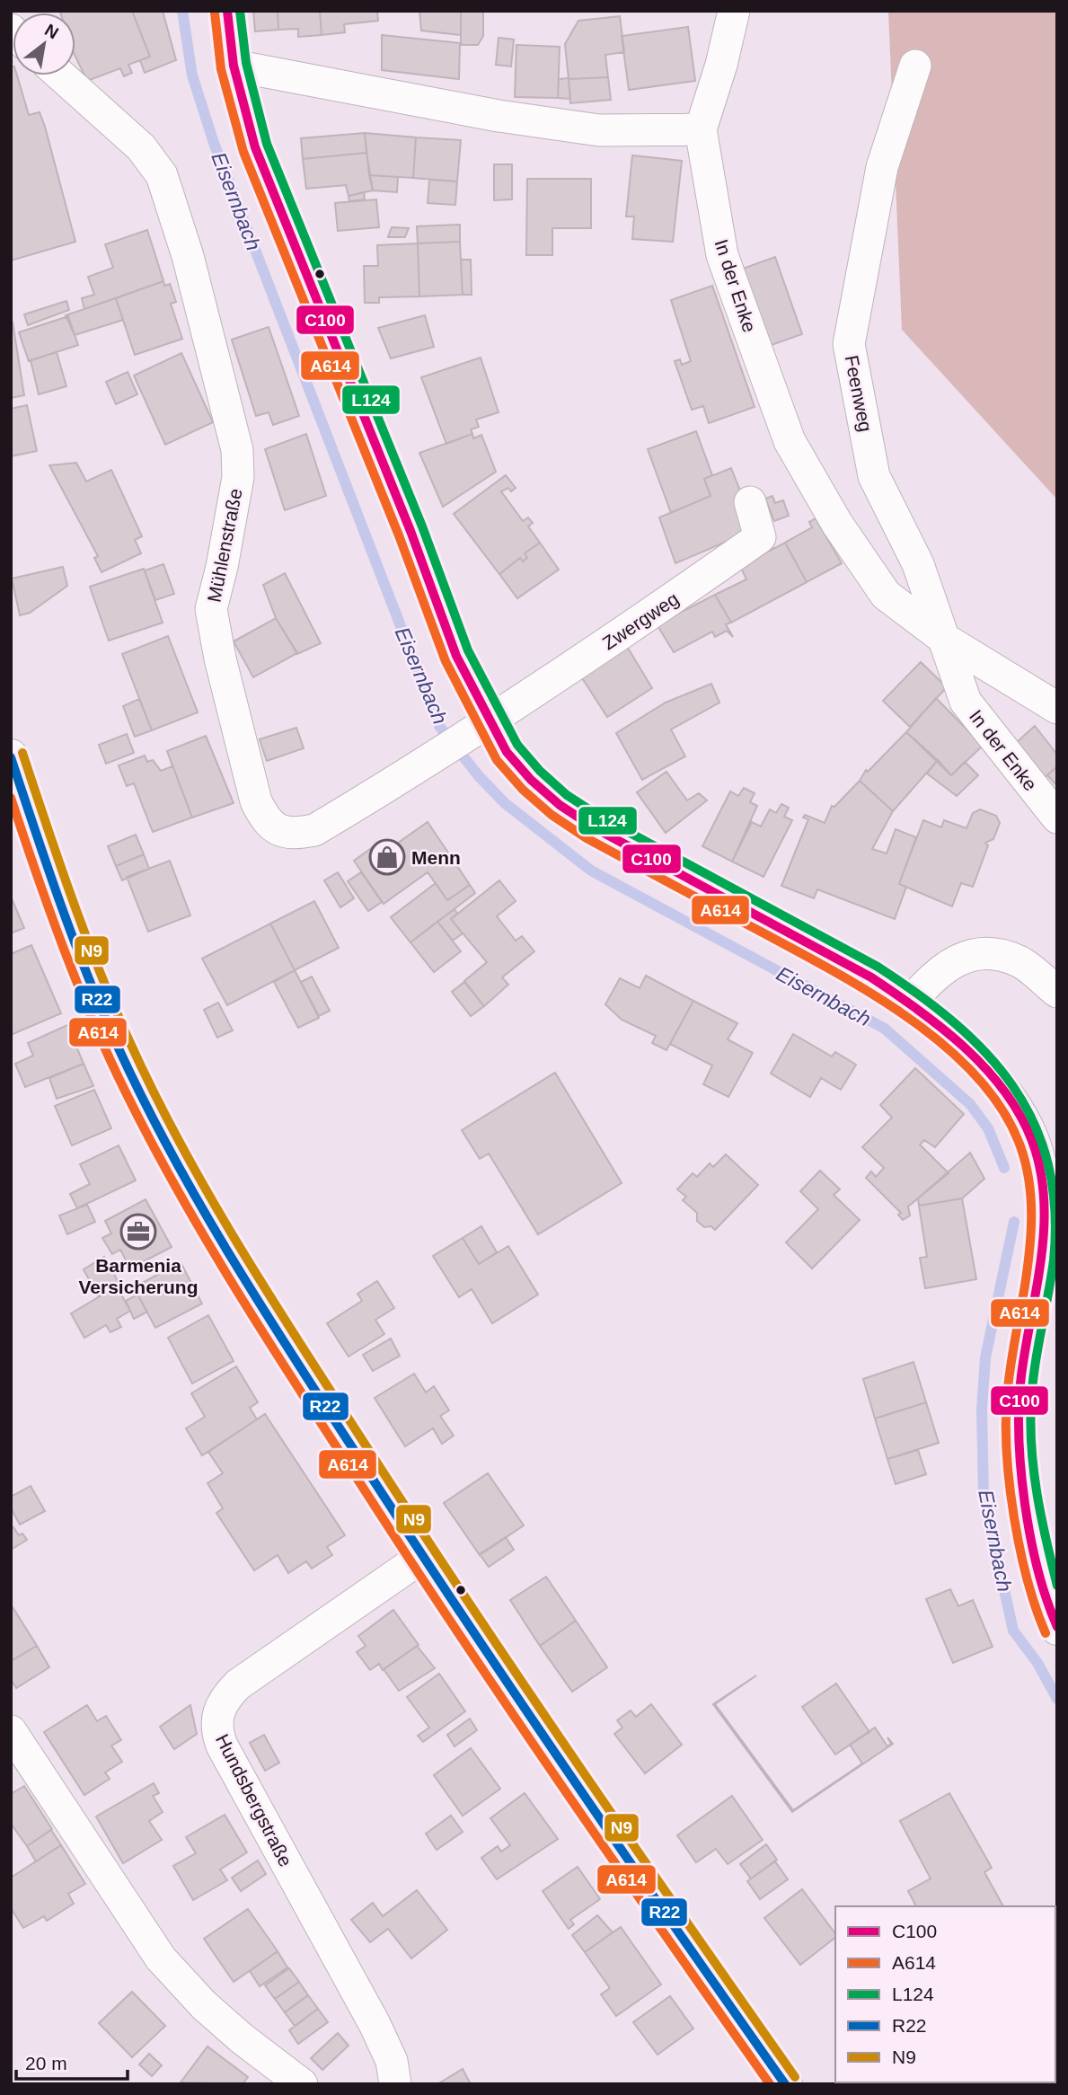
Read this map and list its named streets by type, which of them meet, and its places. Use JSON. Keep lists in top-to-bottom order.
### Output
{
  "streets": {
    "street": [
      "In der Enke",
      "Feenweg",
      "Mühlenstraße",
      "Zwergweg",
      "Hundsbergstraße"
    ]
  },
  "crossings": [
    ["In der Enke", "Feenweg"],
    ["Mühlenstraße", "Zwergweg"]
  ],
  "water": ["Eisernbach"],
  "places": {
    "shop": ["Menn"],
    "office": ["Barmenia Versicherung"]
  },
  "lines": [
    "transit line C100",
    "transit line L124",
    "transit line A614",
    "transit line N9",
    "transit line R22"
  ],
  "legend": [
    "C100",
    "A614",
    "L124",
    "R22",
    "N9"
  ],
  "scale_bar": "20 m",
  "north": "top right"
}
